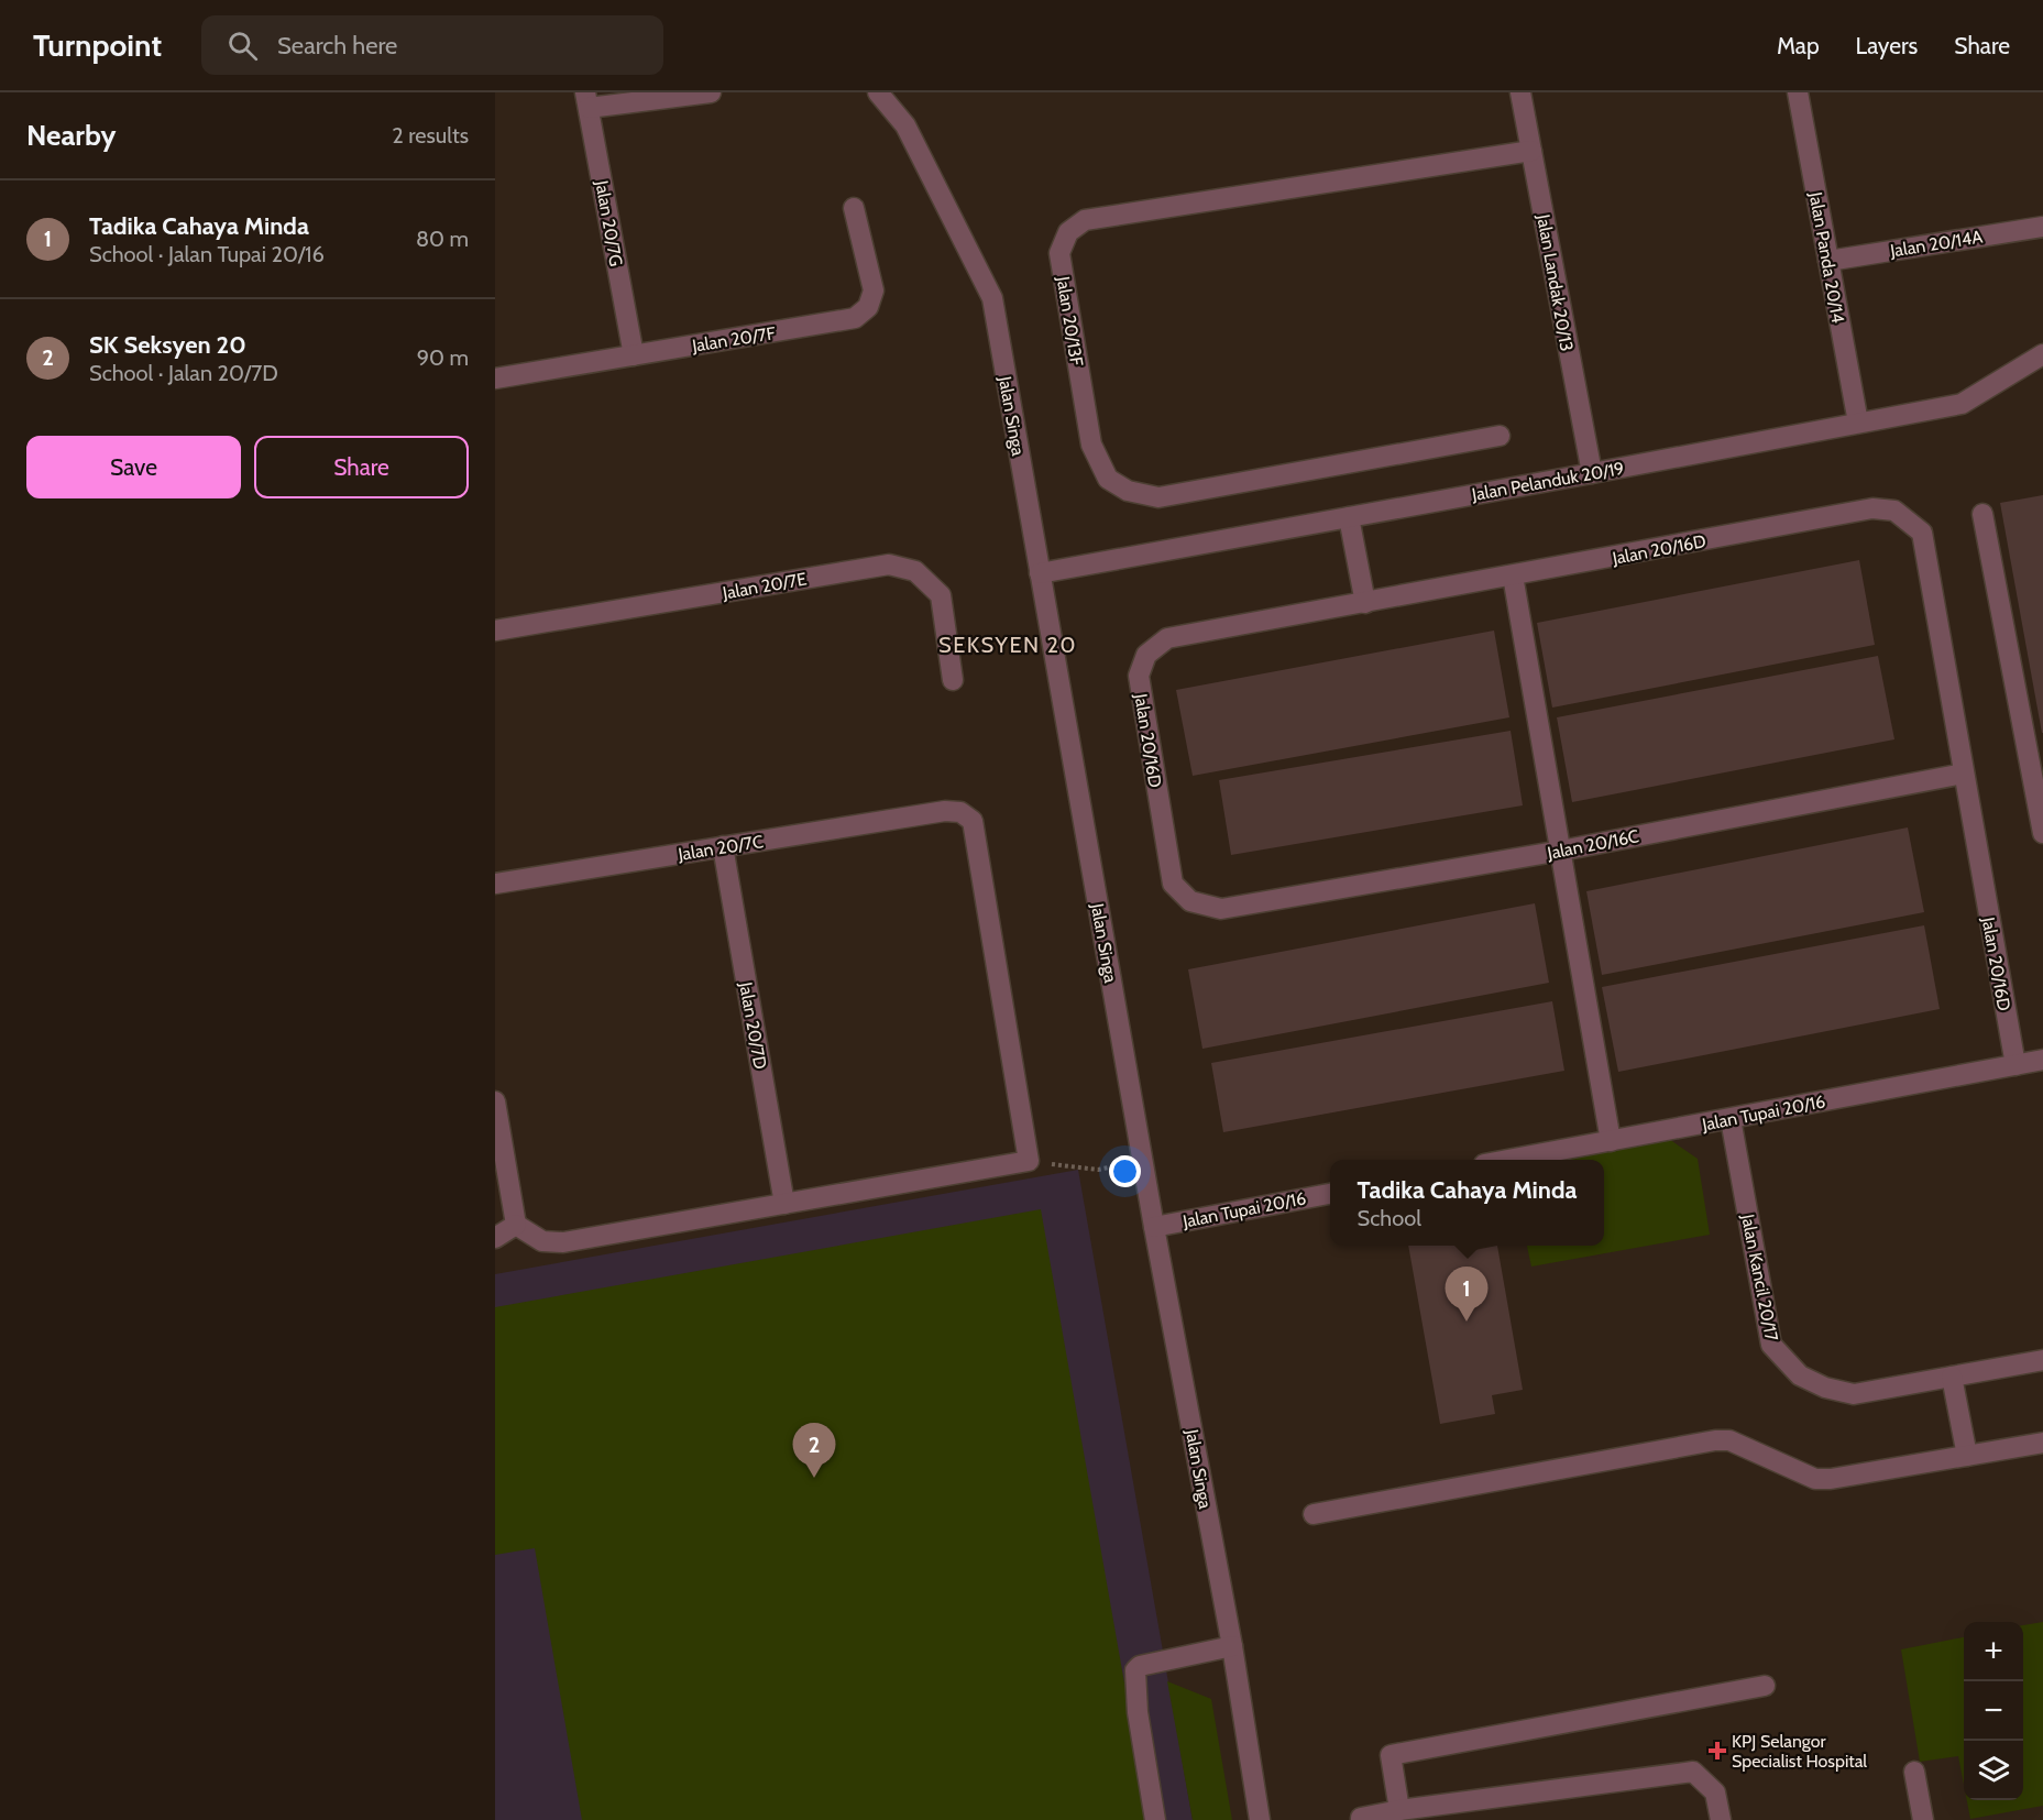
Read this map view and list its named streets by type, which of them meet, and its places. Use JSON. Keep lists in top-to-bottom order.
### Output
{
  "streets": {
    "street": [
      "Jalan 20/7G",
      "Jalan 20/14A",
      "Jalan Panda 20/14",
      "Jalan Landak 20/13",
      "Jalan 20/13F",
      "Jalan 20/7F",
      "Jalan Singa",
      "Jalan Pelanduk 20/19",
      "Jalan 20/16D",
      "Jalan 20/7E",
      "Jalan 20/16C",
      "Jalan 20/7C",
      "Jalan 20/7D",
      "Jalan Tupai 20/16",
      "Jalan Kancil 20/17"
    ]
  },
  "crossings": [
    ["Jalan 20/7G", "Jalan 20/7F"],
    ["Jalan 20/14A", "Jalan Panda 20/14"],
    ["Jalan Panda 20/14", "Jalan Pelanduk 20/19"],
    ["Jalan Landak 20/13", "Jalan 20/13F"],
    ["Jalan Landak 20/13", "Jalan Pelanduk 20/19"],
    ["Jalan Singa", "Jalan Pelanduk 20/19"],
    ["Jalan Singa", "Jalan Tupai 20/16"],
    ["Jalan 20/16D", "Jalan 20/16C"],
    ["Jalan 20/16D", "Jalan Tupai 20/16"],
    ["Jalan 20/7C", "Jalan 20/7D"],
    ["Jalan Tupai 20/16", "Jalan Kancil 20/17"]
  ],
  "districts": ["SEKSYEN 20"],
  "places": {
    "health": ["KPJ Selangor Specialist Hospital"]
  },
  "page": {
    "header": "Turnpoint",
    "search": "Search here",
    "nav": ["Map", "Layers", "Share"],
    "heading": ["Nearby", "2 results"],
    "list": [
      {
        "mark": "1",
        "name": "Tadika Cahaya Minda",
        "note": "School · Jalan Tupai 20/16",
        "value": "80 m"
      },
      {
        "mark": "2",
        "name": "SK Seksyen 20",
        "note": "School · Jalan 20/7D",
        "value": "90 m"
      }
    ],
    "buttons": ["Save", "Share"],
    "popup": ["Tadika Cahaya Minda", "School"],
    "pins": ["1", "2"],
    "map_buttons": ["+", "−"]
  }
}
